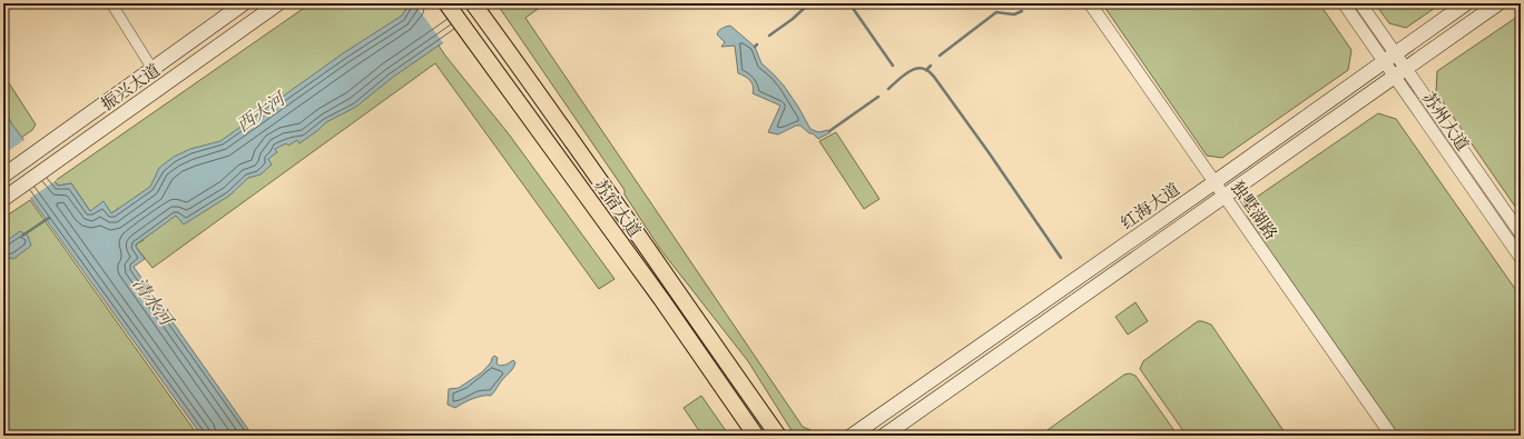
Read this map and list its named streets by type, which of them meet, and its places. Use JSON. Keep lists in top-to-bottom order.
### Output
{
  "streets": {
    "main road": ["振兴大道", "红海大道", "苏宿大道"],
    "street": ["苏州大道", "独墅湖路"]
  },
  "crossings": [
    ["苏州大道", "红海大道"],
    ["红海大道", "独墅湖路"]
  ],
  "water": ["西大河", "清水河"]
}
